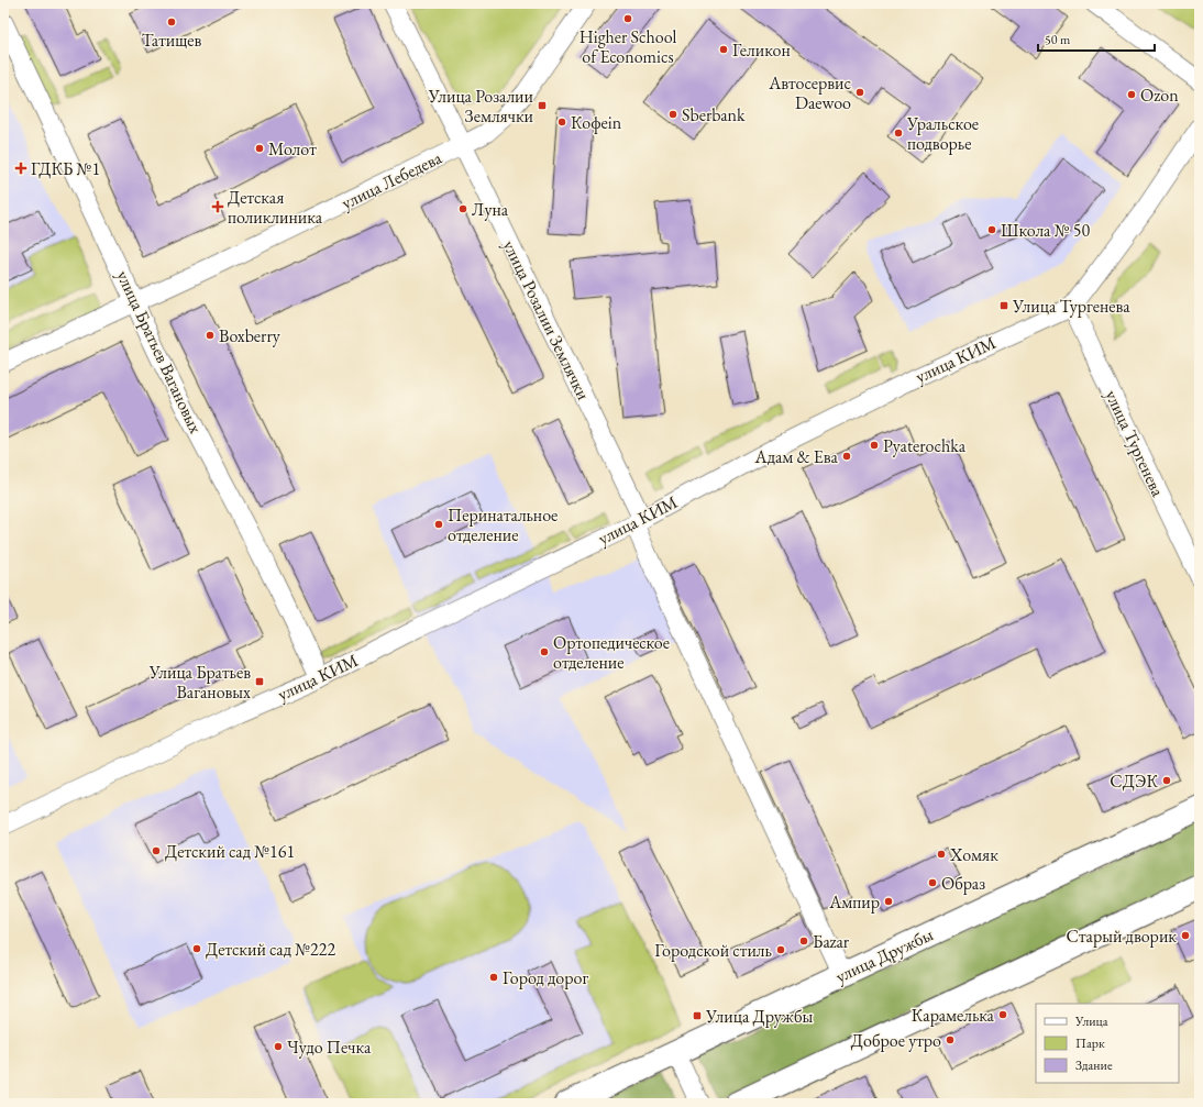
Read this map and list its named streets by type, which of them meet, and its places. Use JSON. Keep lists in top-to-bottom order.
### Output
{
  "streets": {
    "main road": ["улица Дружбы"],
    "street": [
      "улица Лебедева",
      "улица Розалии Землячки",
      "улица Братьев Вагановых",
      "улица КИМ",
      "улица Тургенева"
    ]
  },
  "crossings": [
    ["улица Лебедева", "улица Розалии Землячки"],
    ["улица Лебедева", "улица Братьев Вагановых"],
    ["улица Розалии Землячки", "улица КИМ"],
    ["улица Розалии Землячки", "улица Дружбы"],
    ["улица Братьев Вагановых", "улица КИМ"],
    ["улица КИМ", "улица Тургенева"]
  ],
  "places": {
    "other": [
      "Higher School of Economics",
      "Татищев",
      "Геликон",
      "Автосервис Daewoo",
      "Ozon",
      "Sberbank",
      "Кофеin",
      "Уральское подворье",
      "Молот",
      "Луна",
      "Школа № 50",
      "Boxberry",
      "Pyaterochka",
      "Адам & Ева",
      "Перинатальное отделение",
      "Ортопедическое отделение",
      "СДЭК",
      "Детский сад №161",
      "Хомяк",
      "Образ",
      "Ампир",
      "Старый дворик",
      "Бazar",
      "Детский сад №222",
      "Городской стиль",
      "Город дорог",
      "Карамелька",
      "Доброе утро",
      "Чудо Печка"
    ],
    "transit": [
      "Улица Розалии Землячки",
      "Улица Тургенева",
      "Улица Братьев Вагановых",
      "Улица Дружбы"
    ],
    "health": ["ГДКБ №1", "Детская поликлиника"]
  },
  "legend": ["Улица", "Парк", "Здание"],
  "scale_bar": "50 m"
}
